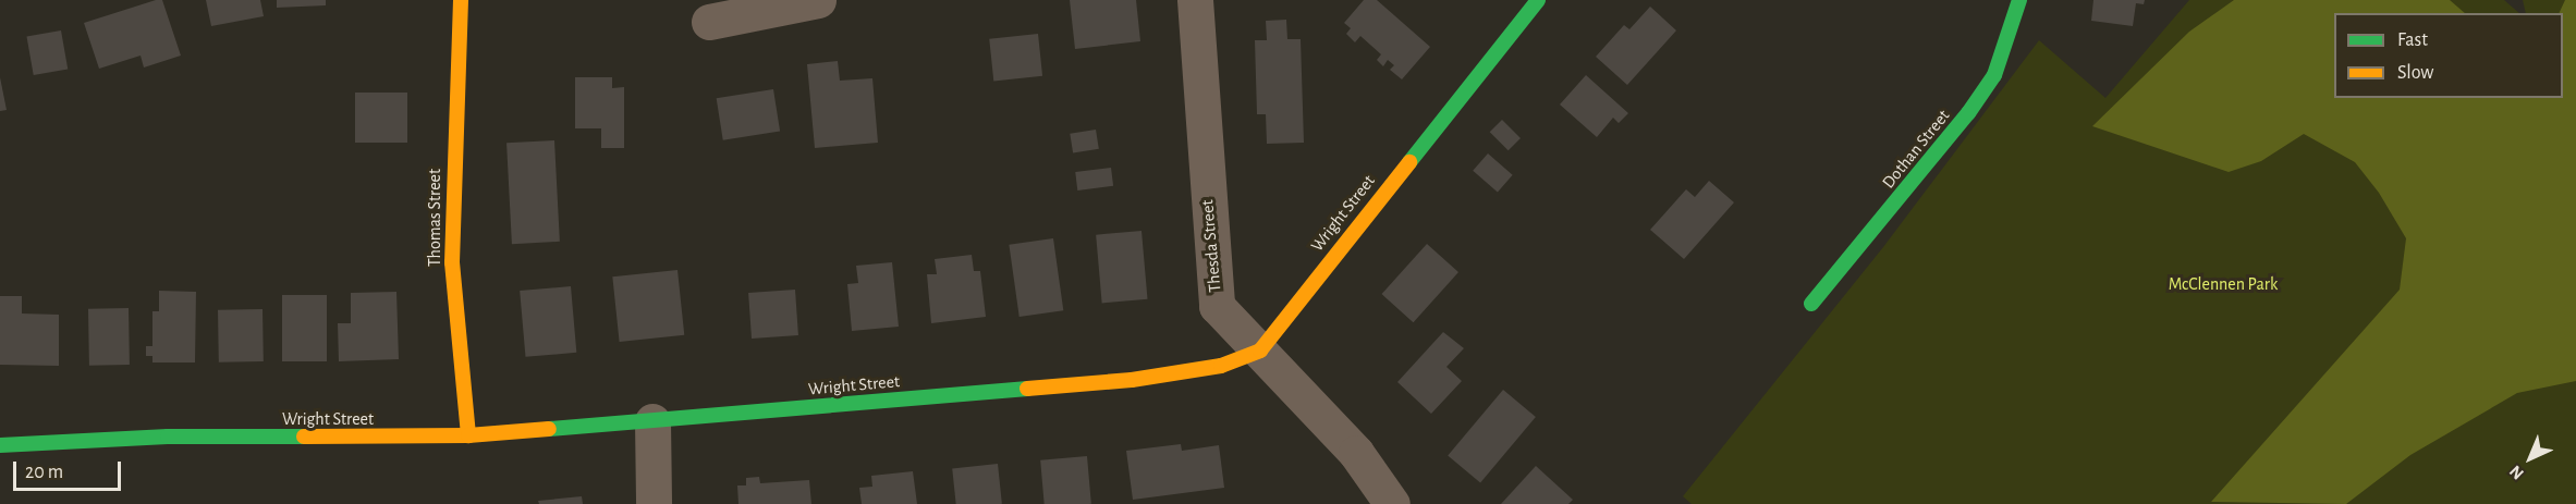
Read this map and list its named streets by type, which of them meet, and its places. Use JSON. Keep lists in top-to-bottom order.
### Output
{
  "streets": {
    "street": [
      "Dothan Street",
      "Wright Street",
      "Thomas Street",
      "Thesda Street"
    ]
  },
  "crossings": [
    ["Wright Street", "Thomas Street"],
    ["Wright Street", "Thesda Street"]
  ],
  "parks": ["McClennen Park"],
  "legend": ["Fast", "Slow"],
  "scale_bar": "20 m",
  "north": "bottom left"
}
